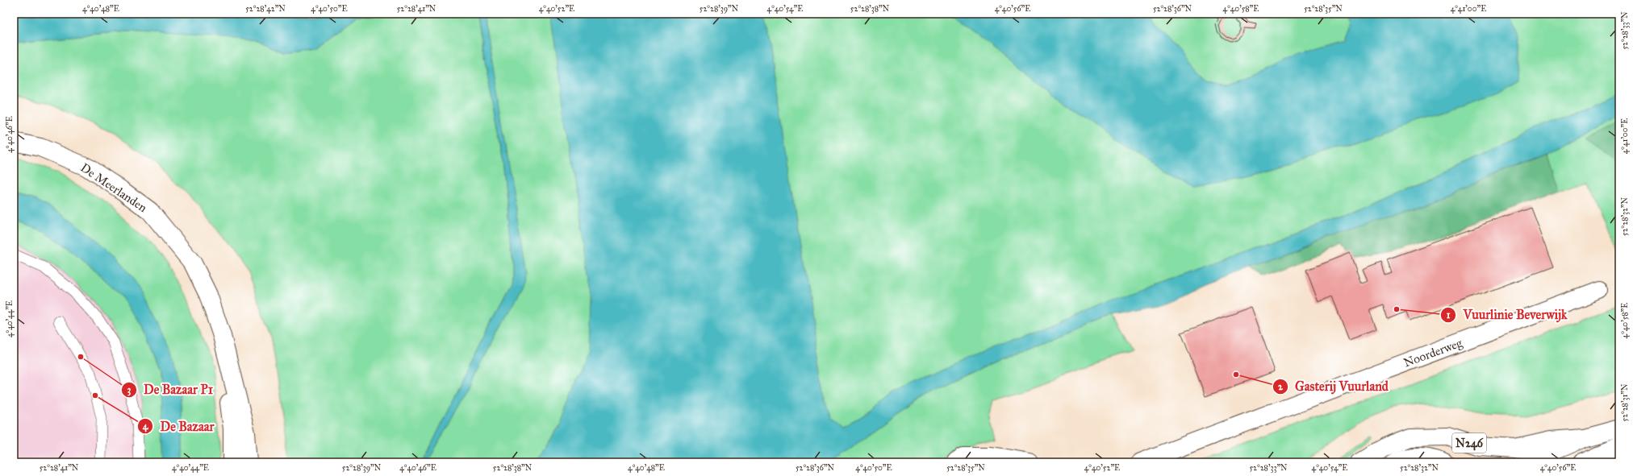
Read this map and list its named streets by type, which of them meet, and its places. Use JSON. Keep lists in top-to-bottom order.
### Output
{
  "streets": {
    "main road": ["De Meerlanden", "Noorderweg", "N246"]
  },
  "places": [
    "Vuurlinie Beverwijk",
    "De Bazaar P1",
    "Gasterij Vuurland",
    "De Bazaar"
  ],
  "coordinates": [
    "4°40'48\"E",
    "52°28'42\"N",
    "4°40'50\"E",
    "52°28'41\"N",
    "4°40'52\"E",
    "52°28'39\"N",
    "4°40'54\"E",
    "52°28'38\"N",
    "4°40'56\"E",
    "52°28'36\"N",
    "4°40'58\"E",
    "52°28'35\"N",
    "4°41'00\"E",
    "52°28'33\"N",
    "4°40'46\"E",
    "52°28'32\"N",
    "4°40'44\"E",
    "52°28'31\"N"
  ]
}
